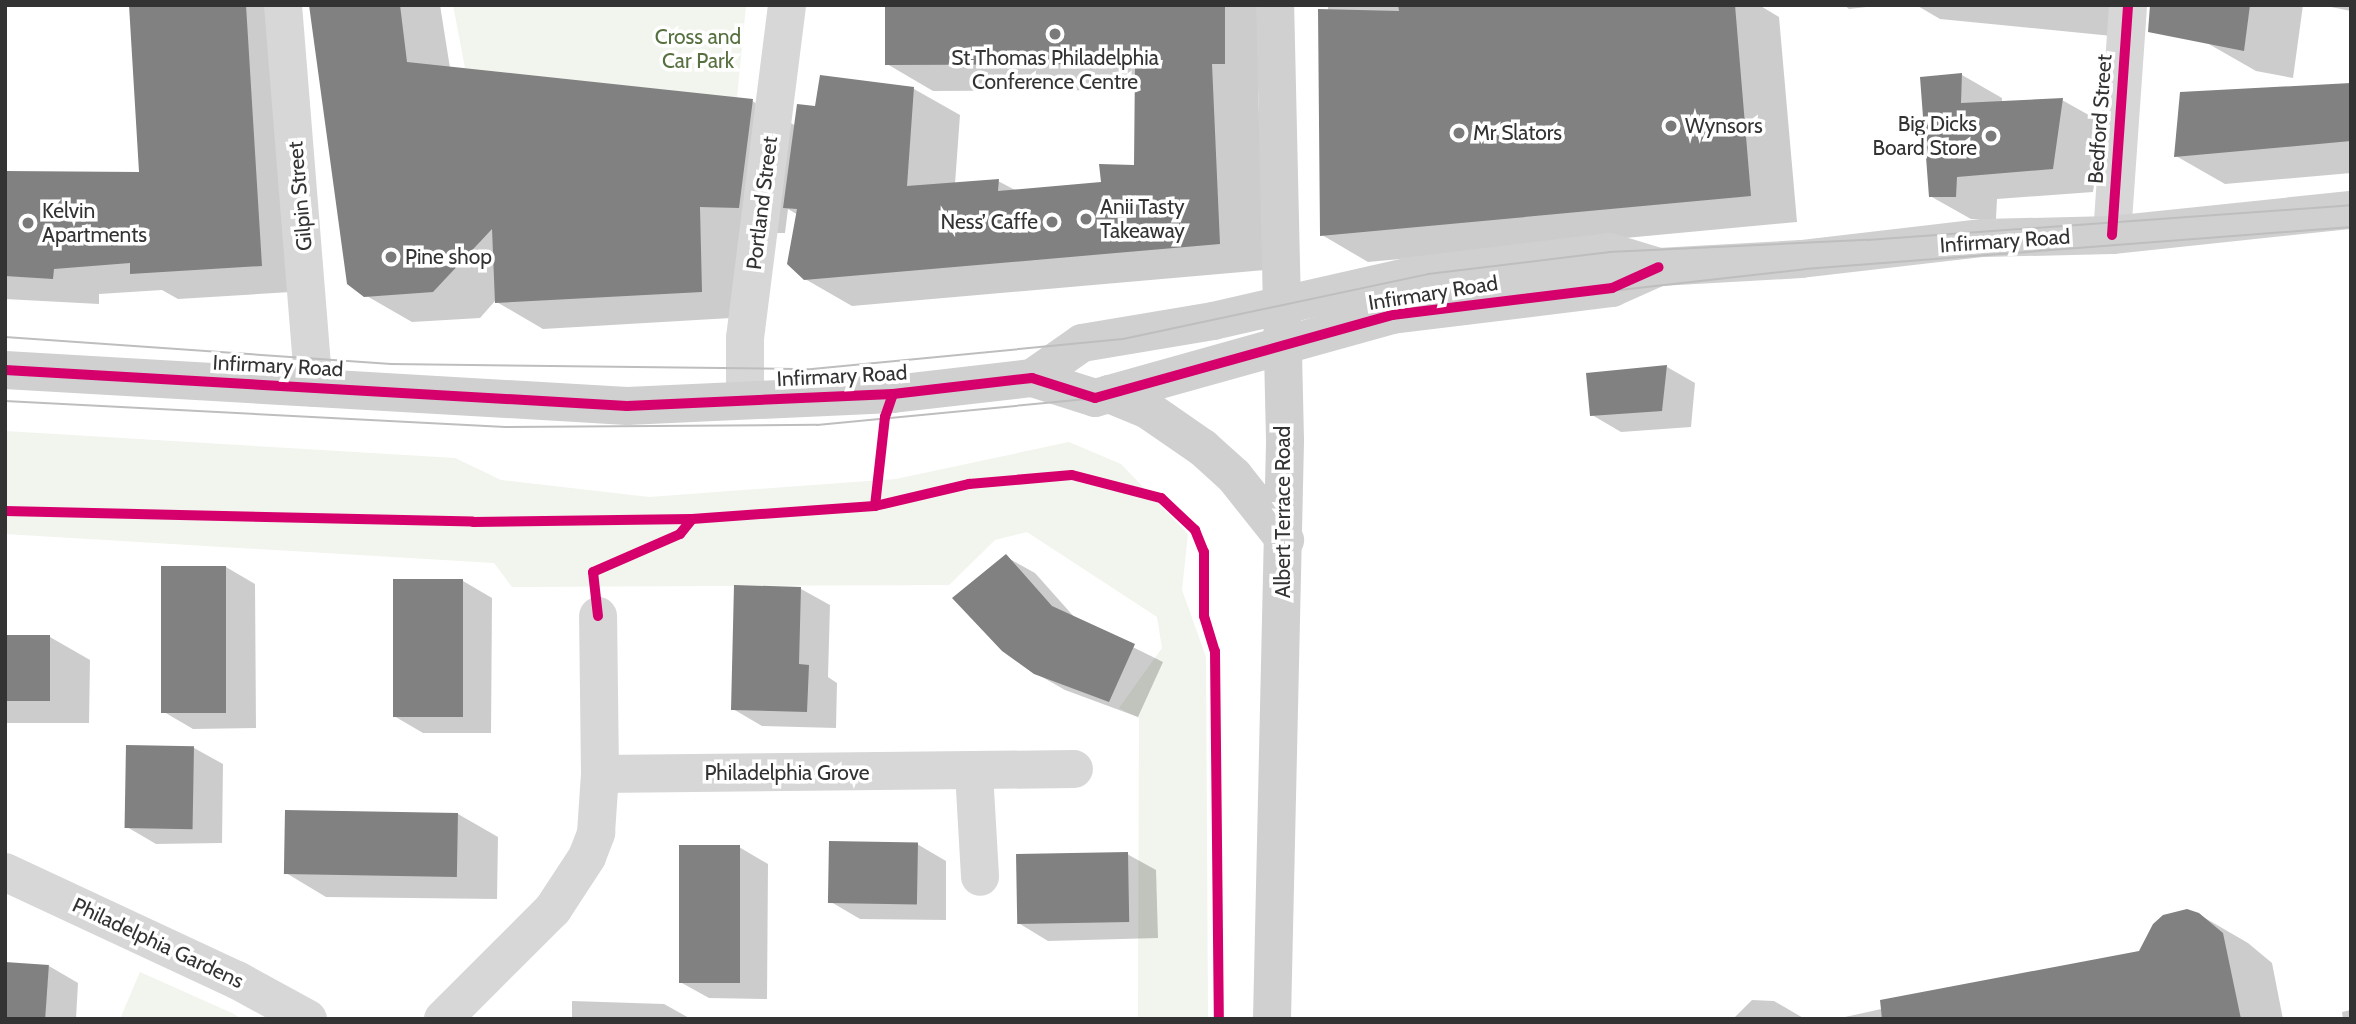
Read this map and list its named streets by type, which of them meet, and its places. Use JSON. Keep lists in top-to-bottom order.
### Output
{
  "streets": {
    "street": [
      "Bedford Street",
      "Gilpin Street",
      "Portland Street",
      "Infirmary Road",
      "Albert Terrace Road",
      "Philadelphia Grove",
      "Philadelphia Gardens"
    ]
  },
  "crossings": [
    ["Bedford Street", "Infirmary Road"],
    ["Gilpin Street", "Infirmary Road"],
    ["Portland Street", "Infirmary Road"],
    ["Infirmary Road", "Albert Terrace Road"]
  ],
  "parks": ["Cross and Car Park"],
  "places": [
    "St Thomas Philadelphia Conference Centre",
    "Wynsors",
    "Mr Slators",
    "Big Dicks Board Store",
    "Anii Tasty Takeaway",
    "Ness’ Caffe",
    "Kelvin Apartments",
    "Pine shop"
  ]
}
